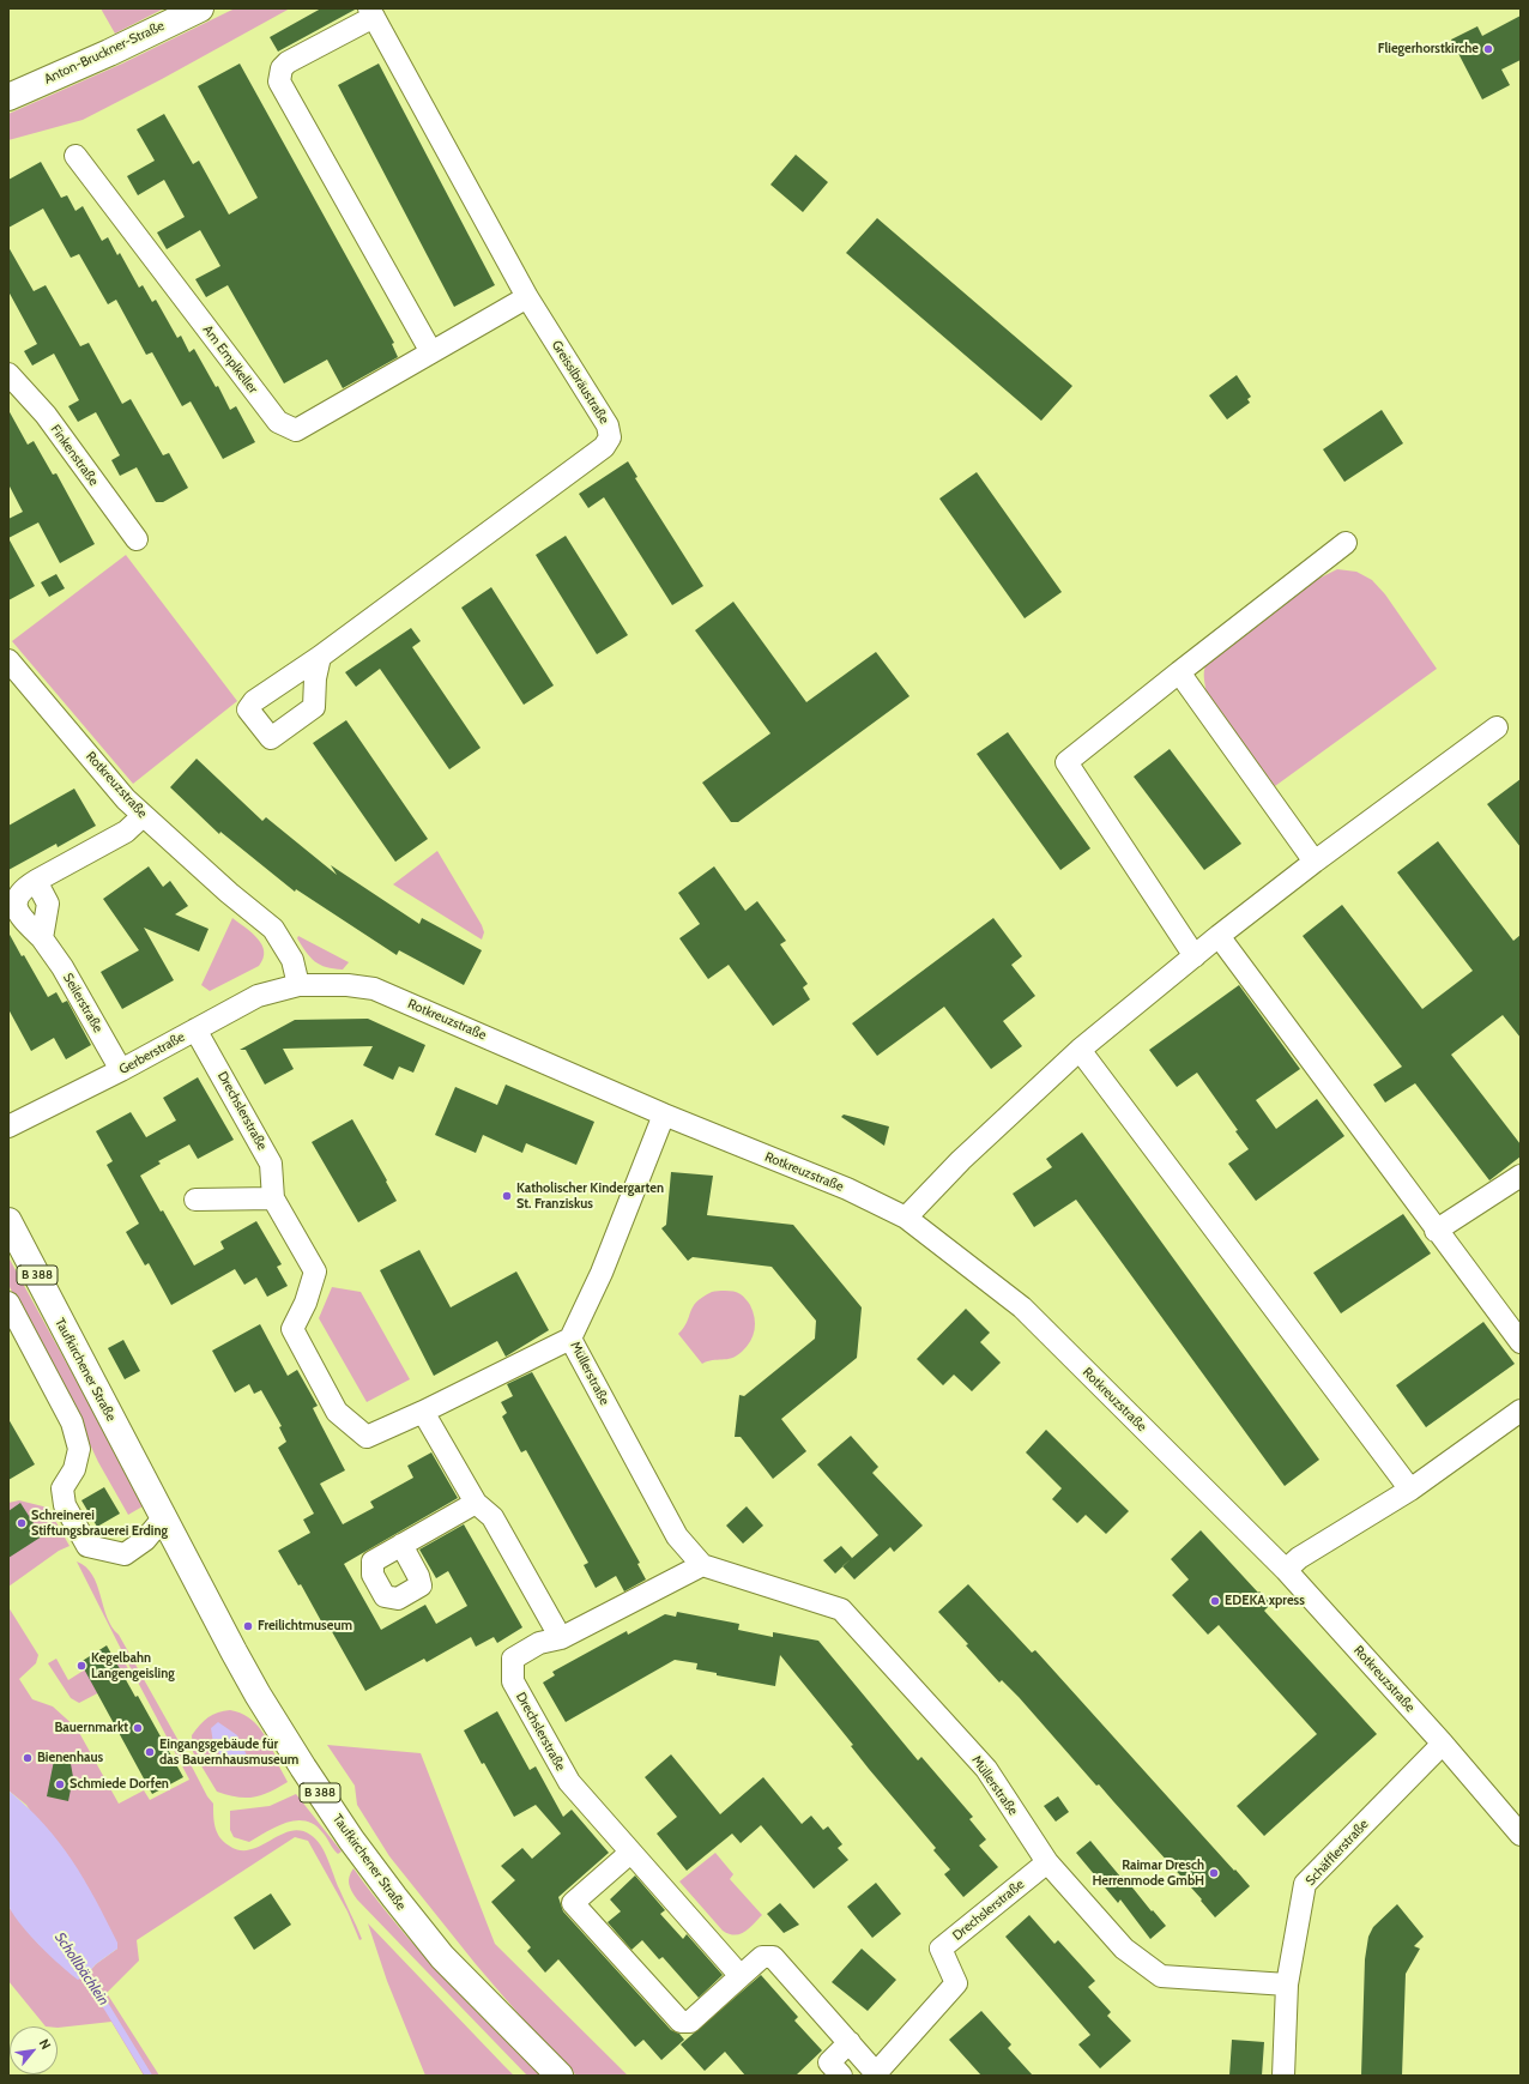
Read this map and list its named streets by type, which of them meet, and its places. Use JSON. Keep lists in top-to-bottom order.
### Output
{
  "streets": {
    "main road": ["Anton-Bruckner-Straße", "B 388", "Taufkirchener Straße"],
    "street": [
      "Am Emplkeller",
      "Greisslbräustraße",
      "Finkenstraße",
      "Rotkreuzstraße",
      "Seilerstraße",
      "Gerberstraße",
      "Drechslerstraße",
      "Müllerstraße",
      "Schäfflerstraße"
    ]
  },
  "crossings": [
    ["Am Emplkeller", "Greisslbräustraße"],
    ["Rotkreuzstraße", "Seilerstraße"],
    ["Rotkreuzstraße", "Gerberstraße"],
    ["Rotkreuzstraße", "Müllerstraße"],
    ["Rotkreuzstraße", "Schäfflerstraße"],
    ["Seilerstraße", "Gerberstraße"],
    ["Gerberstraße", "Drechslerstraße"],
    ["Drechslerstraße", "Müllerstraße"],
    ["Müllerstraße", "Schäfflerstraße"]
  ],
  "water": ["Schollbächlein"],
  "places": [
    "Fliegerhorstkirche",
    "Katholischer Kindergarten St. Franziskus",
    "Schreinerei Stiftungsbrauerei Erding",
    "EDEKA xpress",
    "Freilichtmuseum",
    "Kegelbahn Langengeisling",
    "Bauernmarkt",
    "Eingangsgebäude für das Bauernhausmuseum",
    "Bienenhaus",
    "Schmiede Dorfen",
    "Raimar Dresch Herrenmode GmbH"
  ],
  "north": "top right"
}
